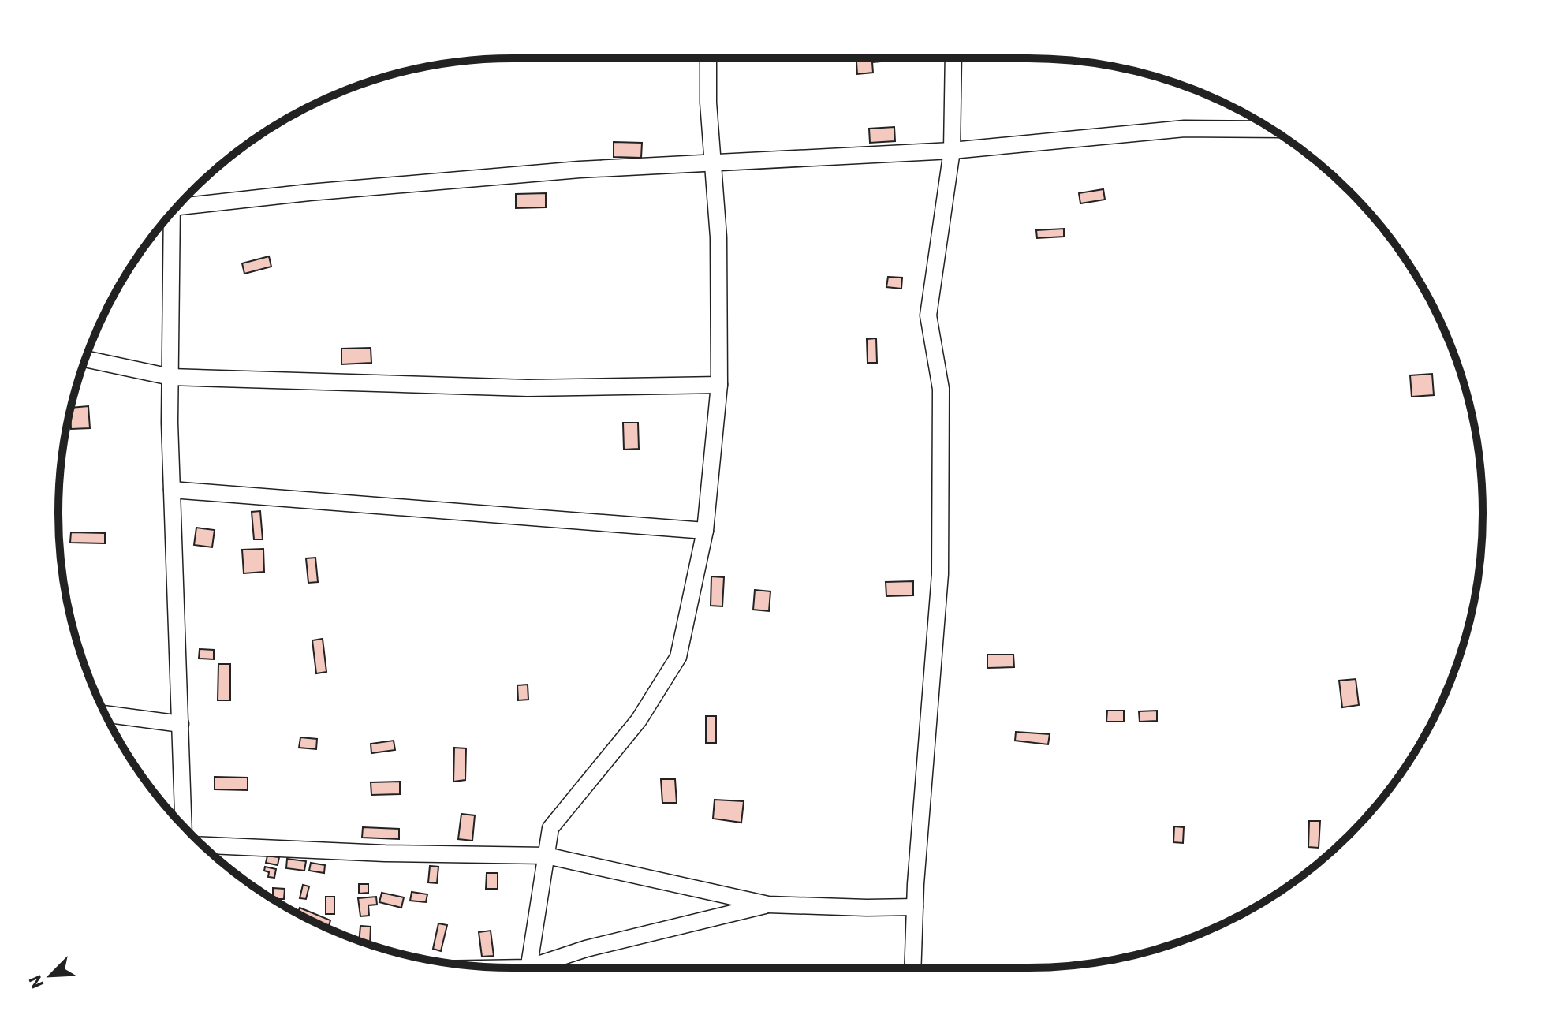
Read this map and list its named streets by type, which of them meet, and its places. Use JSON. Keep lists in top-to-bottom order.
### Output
{
  "north": "bottom left"
}
